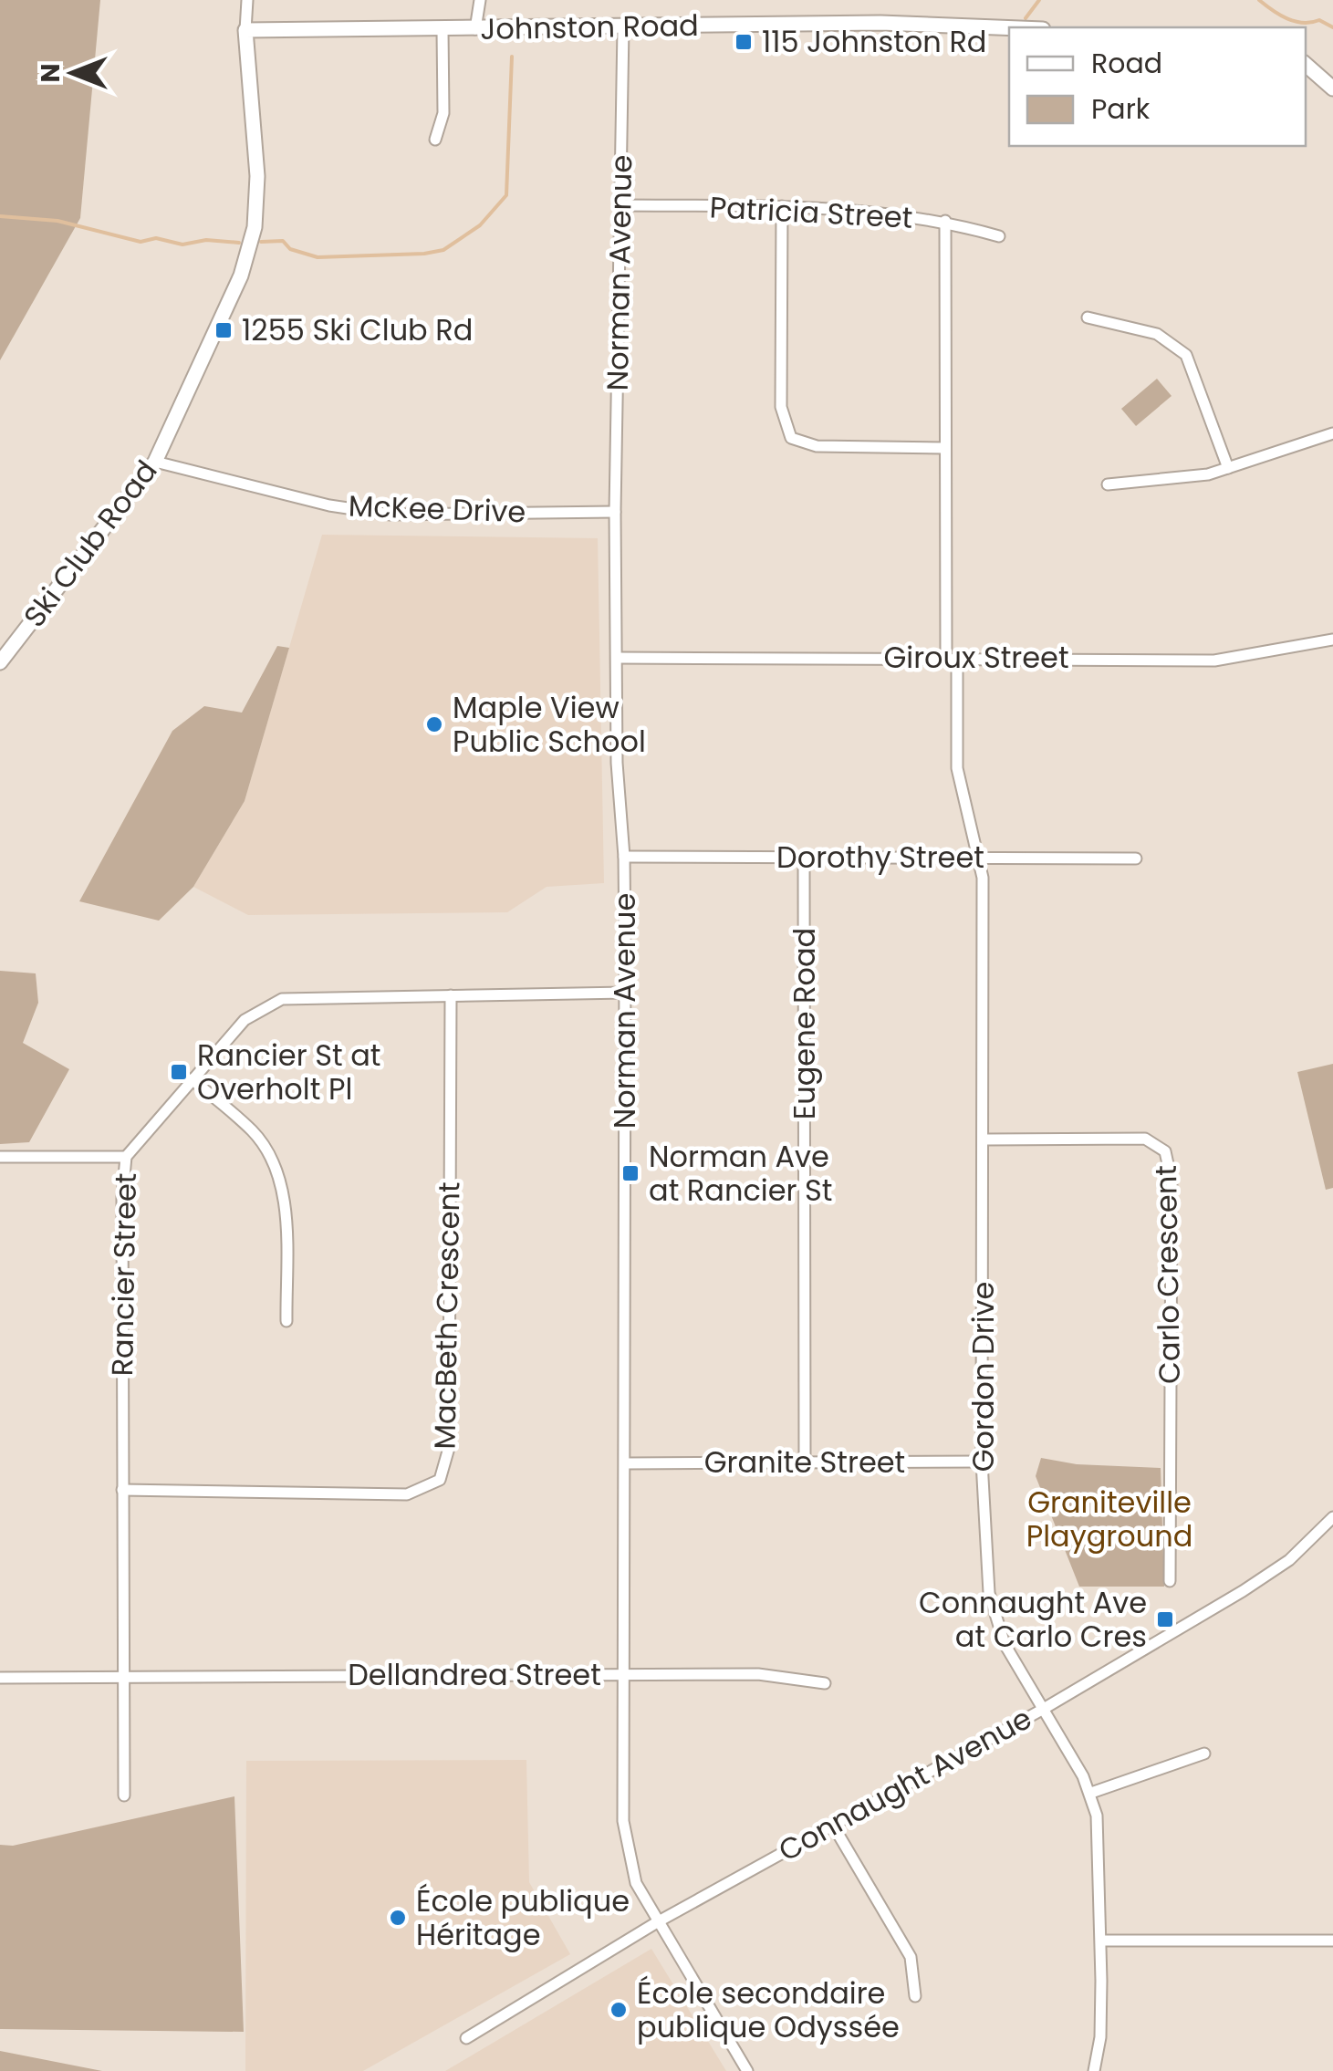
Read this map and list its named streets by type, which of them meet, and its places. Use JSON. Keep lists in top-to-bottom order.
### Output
{
  "streets": {
    "street": [
      "Johnston Road",
      "Patricia Street",
      "Norman Avenue",
      "McKee Drive",
      "Ski Club Road",
      "Giroux Street",
      "Dorothy Street",
      "Eugene Road",
      "Rancier Street",
      "Carlo Crescent",
      "MacBeth Crescent",
      "Gordon Drive",
      "Granite Street",
      "Dellandrea Street",
      "Connaught Avenue"
    ]
  },
  "crossings": [
    ["Johnston Road", "Norman Avenue"],
    ["Johnston Road", "Ski Club Road"],
    ["Patricia Street", "Norman Avenue"],
    ["Patricia Street", "Gordon Drive"],
    ["Norman Avenue", "McKee Drive"],
    ["Norman Avenue", "Giroux Street"],
    ["Norman Avenue", "Dorothy Street"],
    ["Norman Avenue", "Rancier Street"],
    ["Norman Avenue", "Granite Street"],
    ["Norman Avenue", "Dellandrea Street"],
    ["Norman Avenue", "Connaught Avenue"],
    ["McKee Drive", "Ski Club Road"],
    ["Giroux Street", "Gordon Drive"],
    ["Dorothy Street", "Eugene Road"],
    ["Dorothy Street", "Gordon Drive"],
    ["Eugene Road", "Granite Street"],
    ["Rancier Street", "MacBeth Crescent"],
    ["Rancier Street", "Dellandrea Street"],
    ["Carlo Crescent", "Gordon Drive"],
    ["Gordon Drive", "Granite Street"],
    ["Gordon Drive", "Connaught Avenue"]
  ],
  "parks": ["Graniteville Playground"],
  "places": {
    "transit": [
      "115 Johnston Rd",
      "1255 Ski Club Rd",
      "Rancier St at Overholt Pl",
      "Norman Ave at Rancier St",
      "Connaught Ave at Carlo Cres"
    ],
    "other": ["Maple View Public School", "École publique Héritage", "École secondaire publique Odyssée"]
  },
  "legend": ["Road", "Park"],
  "north": "left"
}
